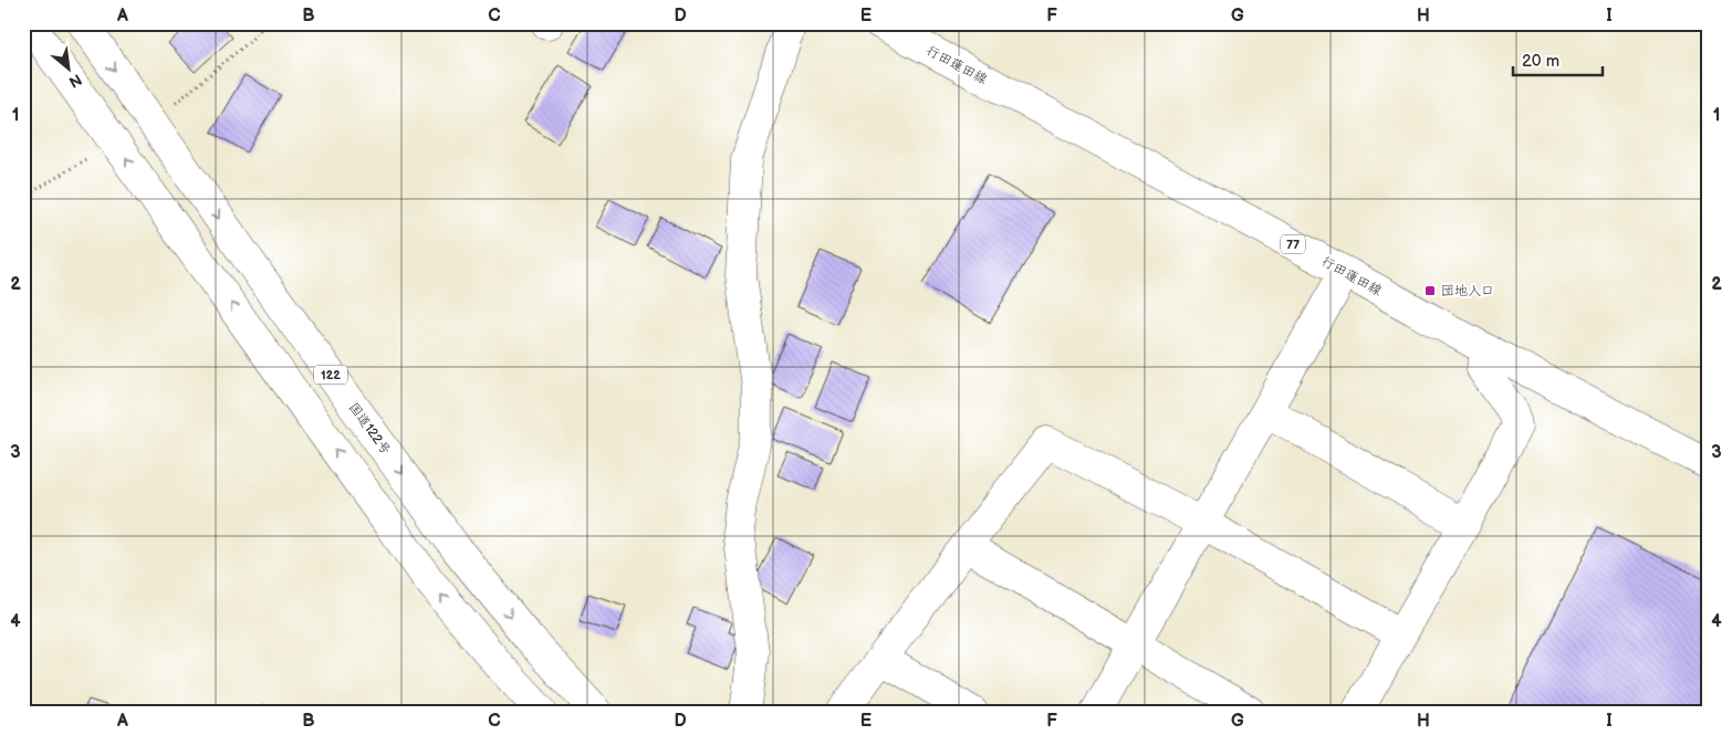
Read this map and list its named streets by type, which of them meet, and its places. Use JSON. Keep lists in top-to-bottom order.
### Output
{
  "streets": {
    "main road": [
      "行田蓮田線",
      "77",
      "122",
      "国道122号"
    ]
  },
  "places": {
    "transit": ["団地入口"]
  },
  "scale_bar": "20 m",
  "north": "bottom right",
  "grid": {
    "columns": [
      "A",
      "B",
      "C",
      "D",
      "E",
      "F",
      "G",
      "H",
      "I"
    ],
    "rows": [
      "1",
      "2",
      "3",
      "4"
    ]
  }
}
